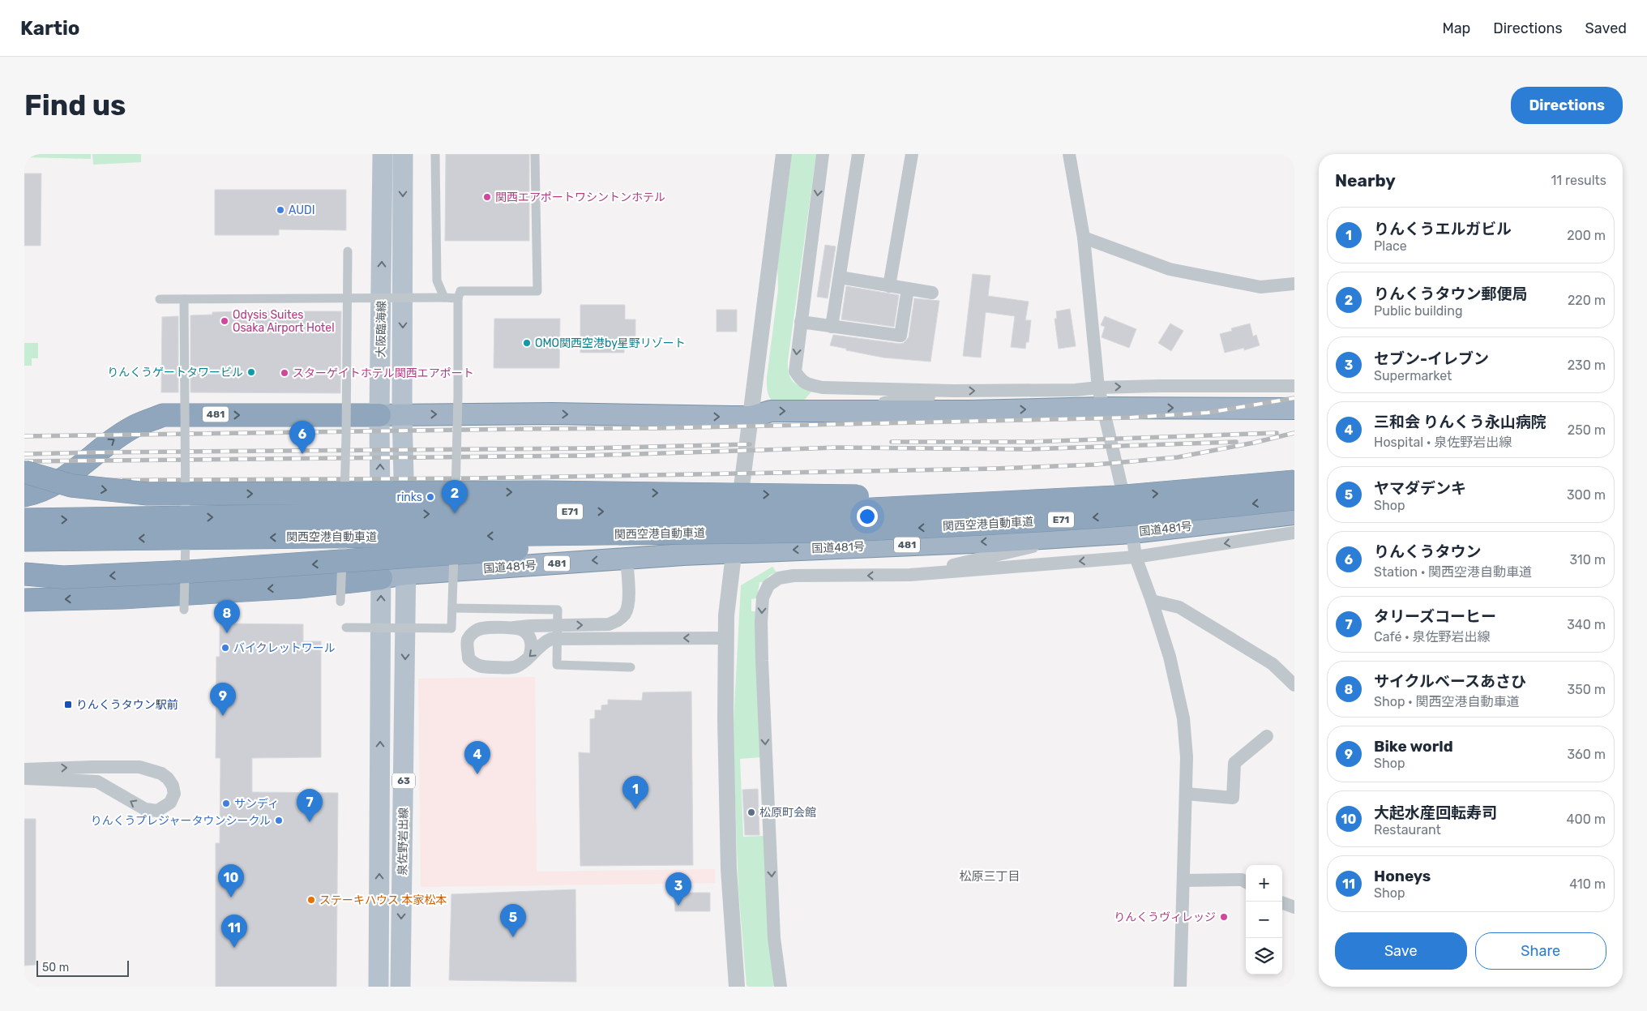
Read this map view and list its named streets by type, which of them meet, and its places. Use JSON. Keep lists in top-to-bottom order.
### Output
{
  "streets": {
    "highway": [
      "481",
      "E71",
      "関西空港自動車道",
      "国道481号"
    ],
    "main road": ["大阪臨海線", "63", "泉佐野岩出線"]
  },
  "crossings": [
    ["大阪臨海線", "481"],
    ["大阪臨海線", "国道481号"],
    ["大阪臨海線", "泉佐野岩出線"],
    ["481", "国道481号"],
    ["481", "泉佐野岩出線"],
    ["国道481号", "泉佐野岩出線"]
  ],
  "districts": ["松原三丁目"],
  "places": {
    "other": [
      "関西エアポートワシントンホテル",
      "AUDI",
      "Odysis Suites Osaka Airport Hotel",
      "OMO関西空港by星野リゾート",
      "りんくうゲートタワービル",
      "スターゲイトホテル関西エアポート",
      "rinks",
      "バイクレットワール",
      "サンディ",
      "松原町会館",
      "りんくうプレジャータウンシークル",
      "ステーキハウス 本家松本",
      "りんくうヴィレッジ"
    ],
    "transit": ["りんくうタウン駅前"]
  },
  "scale_bar": "50 m",
  "page": {
    "header": "Kartio",
    "nav": ["Map", "Directions", "Saved"],
    "buttons": [
      "Directions",
      ["Save", "Share"]
    ],
    "title": "Find us",
    "heading": ["Nearby", "11 results"],
    "list": [
      {
        "mark": "1",
        "name": "りんくうエルガビル",
        "note": "Place",
        "value": "200 m"
      },
      {
        "mark": "2",
        "name": "りんくうタウン郵便局",
        "note": "Public building",
        "value": "220 m"
      },
      {
        "mark": "3",
        "name": "セブン-イレブン",
        "note": "Supermarket",
        "value": "230 m"
      },
      {
        "mark": "4",
        "name": "三和会 りんくう永山病院",
        "note": "Hospital · 泉佐野岩出線",
        "value": "250 m"
      },
      {
        "mark": "5",
        "name": "ヤマダデンキ",
        "note": "Shop",
        "value": "300 m"
      },
      {
        "mark": "6",
        "name": "りんくうタウン",
        "note": "Station · 関西空港自動車道",
        "value": "310 m"
      },
      {
        "mark": "7",
        "name": "タリーズコーヒー",
        "note": "Café · 泉佐野岩出線",
        "value": "340 m"
      },
      {
        "mark": "8",
        "name": "サイクルベースあさひ",
        "note": "Shop · 関西空港自動車道",
        "value": "350 m"
      },
      {
        "mark": "9",
        "name": "Bike world",
        "note": "Shop",
        "value": "360 m"
      },
      {
        "mark": "10",
        "name": "大起水産回転寿司",
        "note": "Restaurant",
        "value": "400 m"
      },
      {
        "mark": "11",
        "name": "Honeys",
        "note": "Shop",
        "value": "410 m"
      }
    ],
    "pins": [
      "6",
      "2",
      "8",
      "9",
      "4",
      "1",
      "7",
      "10",
      "3",
      "5",
      "11"
    ],
    "map_buttons": ["+", "−"],
    "scale": "50 m"
  }
}
